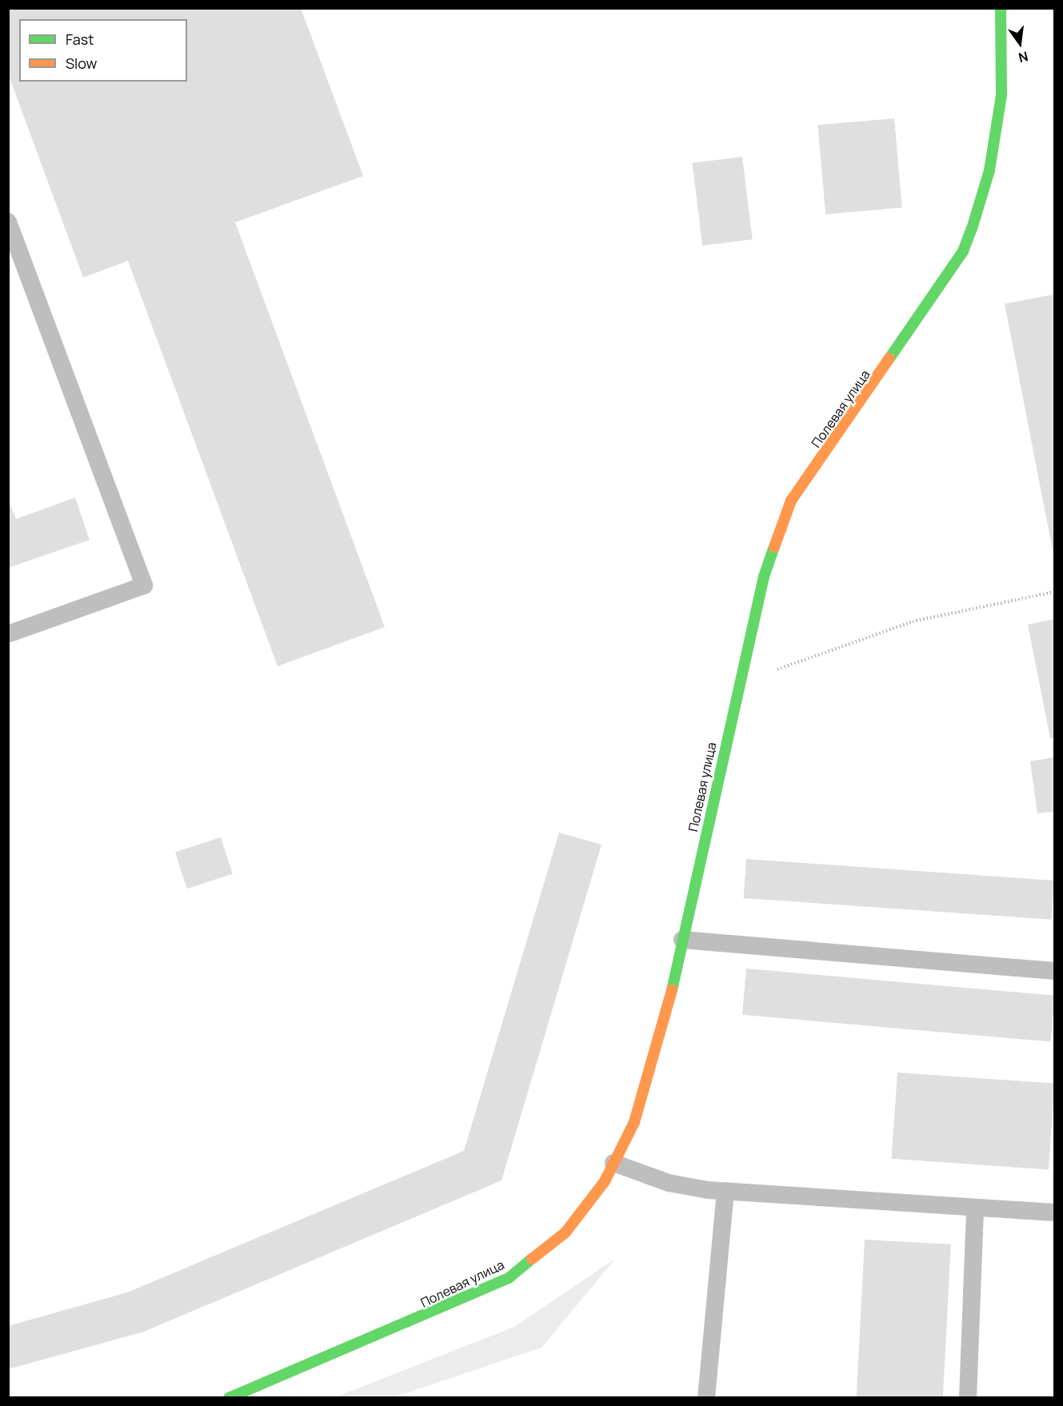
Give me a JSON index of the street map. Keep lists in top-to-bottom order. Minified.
{"streets":{"main road":["Полевая улица"]},"legend":["Fast","Slow"],"north":"bottom"}
